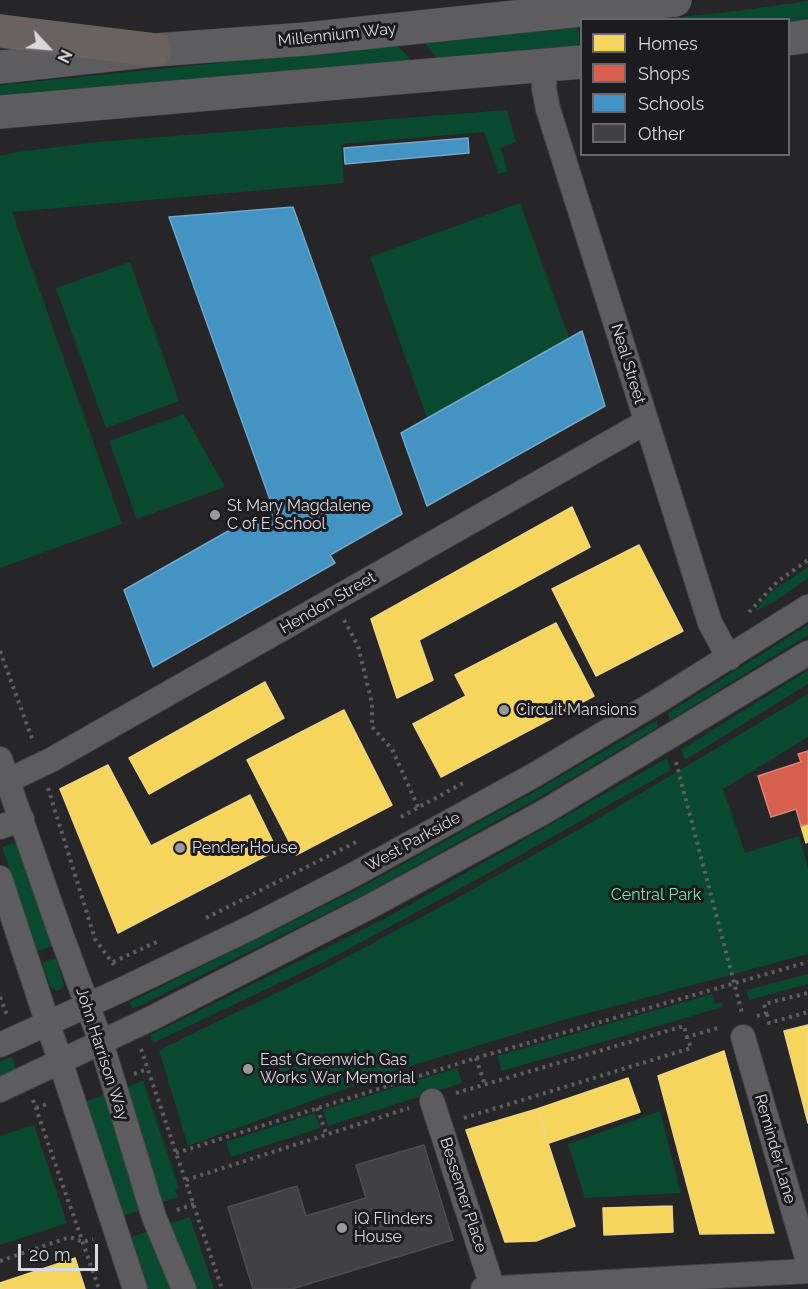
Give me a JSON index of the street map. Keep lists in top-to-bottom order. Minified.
{"streets":{"street":["Millennium Way","Neal Street","Hendon Street","West Parkside","John Harrison Way","Reminder Lane","Bessemer Place"]},"crossings":[["Neal Street","Hendon Street"],["Neal Street","West Parkside"],["Hendon Street","John Harrison Way"],["West Parkside","John Harrison Way"]],"parks":["Central Park"],"places":["St Mary Magdalene C of E School","Circuit Mansions","Pender House","East Greenwich Gas Works War Memorial","iQ Flinders House"],"legend":["Homes","Shops","Schools","Other"],"scale_bar":"20 m","north":"bottom right"}
